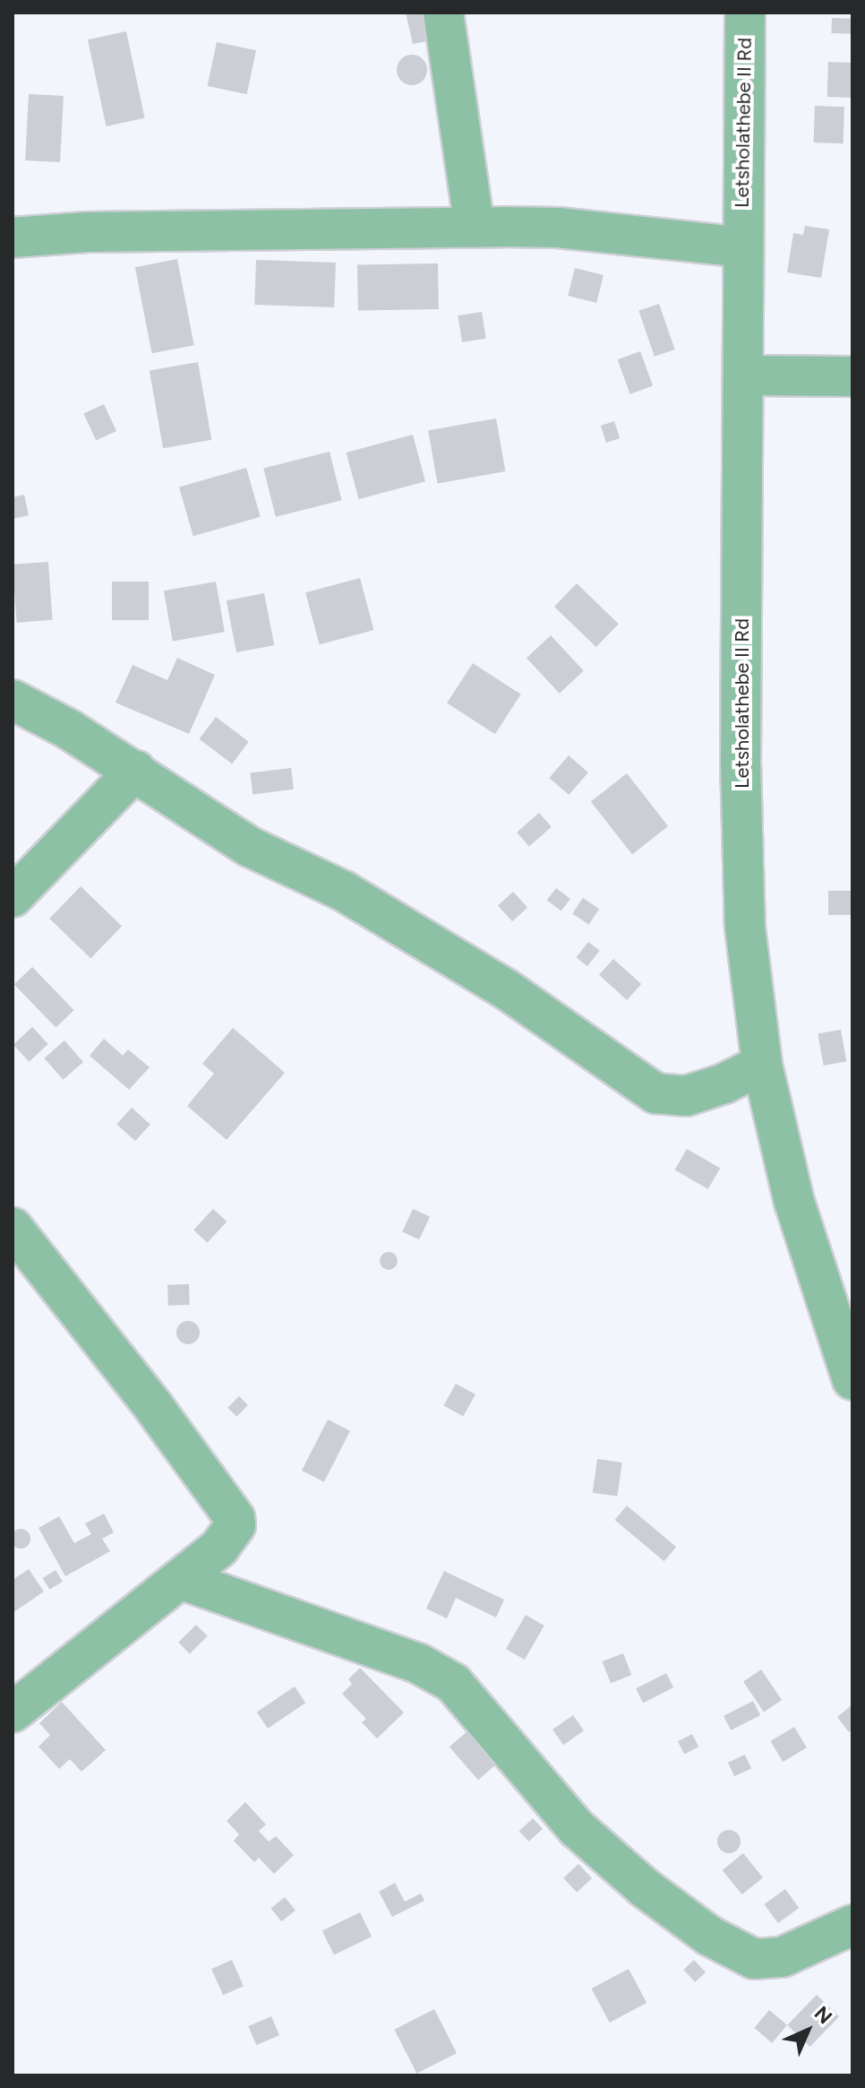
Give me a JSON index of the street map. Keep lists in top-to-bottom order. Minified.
{"streets":{"street":["Letsholathebe II Rd"]},"north":"top right"}
